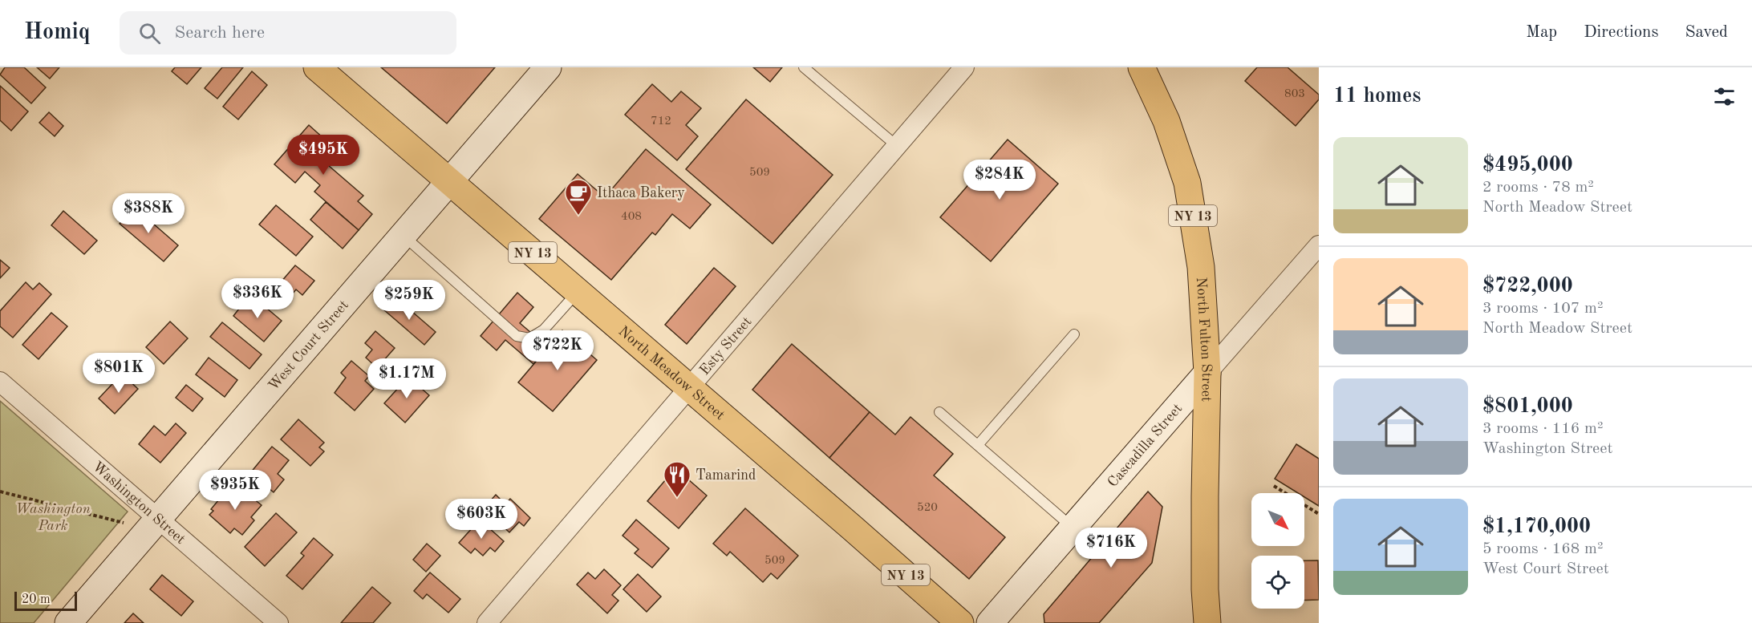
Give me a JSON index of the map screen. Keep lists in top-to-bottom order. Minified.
{"streets":{"highway":["NY 13","North Fulton Street","North Meadow Street"],"street":["West Court Street","Esty Street","Cascadilla Street","Washington Street"]},"crossings":[["North Fulton Street","Cascadilla Street"],["West Court Street","North Meadow Street"],["West Court Street","Washington Street"],["Esty Street","North Meadow Street"]],"parks":["Washington Park"],"places":{"cafe":["Ithaca Bakery"],"restaurant":["Tamarind"]},"house_numbers":["803","712","509","408","520","509"],"scale_bar":"20 m","north":"bottom right","page":{"header":"Homiq","search":"Search here","nav":["Map","Directions","Saved"],"heading":"11 homes","list":[{"name":"$495,000","note":"2 rooms · 78 m² · North Meadow Street"},{"name":"$722,000","note":"3 rooms · 107 m² · North Meadow Street"},{"name":"$801,000","note":"3 rooms · 116 m² · Washington Street"},{"name":"$1,170,000","note":"5 rooms · 168 m² · West Court Street"}],"price":["$495K","$284K","$388K","$336K","$259K","$722K","$801K","$1.17M","$935K","$603K","$716K"],"scale":"20 m"}}
